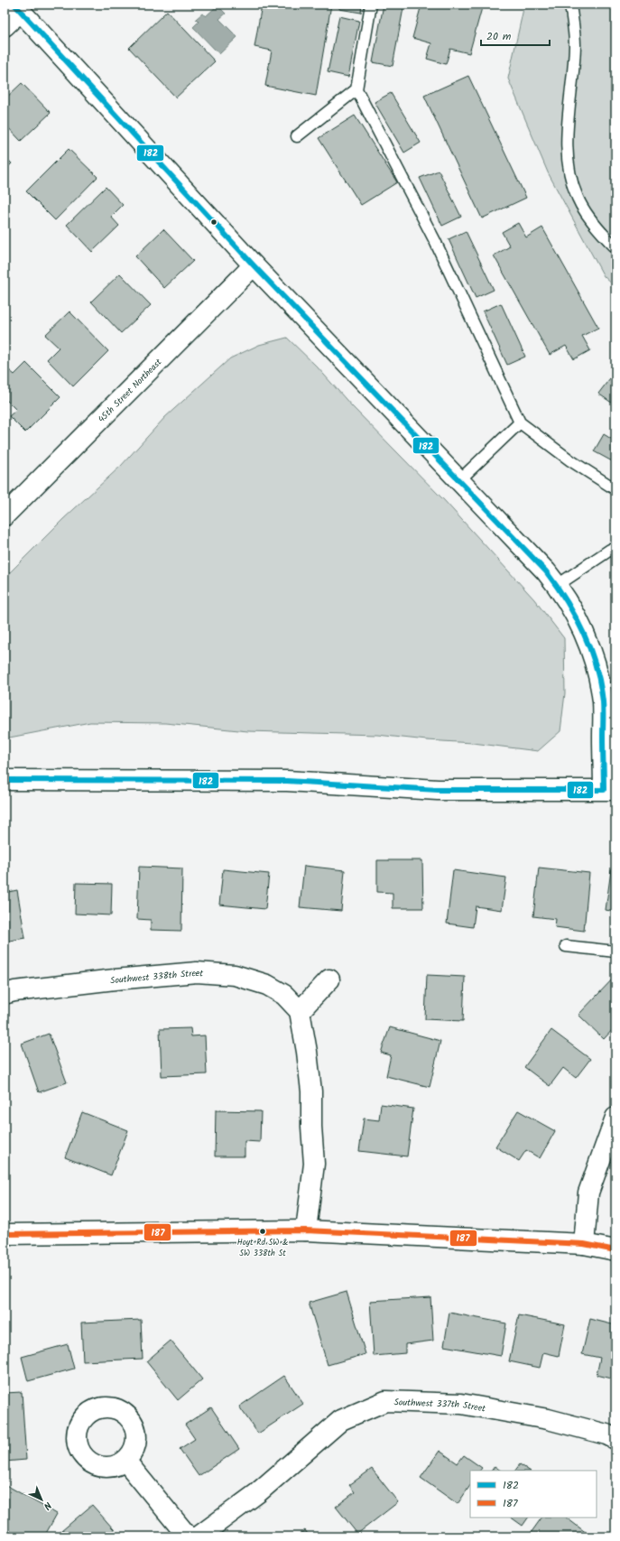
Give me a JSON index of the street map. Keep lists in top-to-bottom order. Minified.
{"streets":{"street":["45th Street Northeast","Southwest 338th Street","Southwest 337th Street"]},"places":["Hoyt Rd SW & SW 338th St"],"lines":["transit line 182","transit line 187"],"legend":["182","187"],"scale_bar":"20 m","north":"bottom right"}
